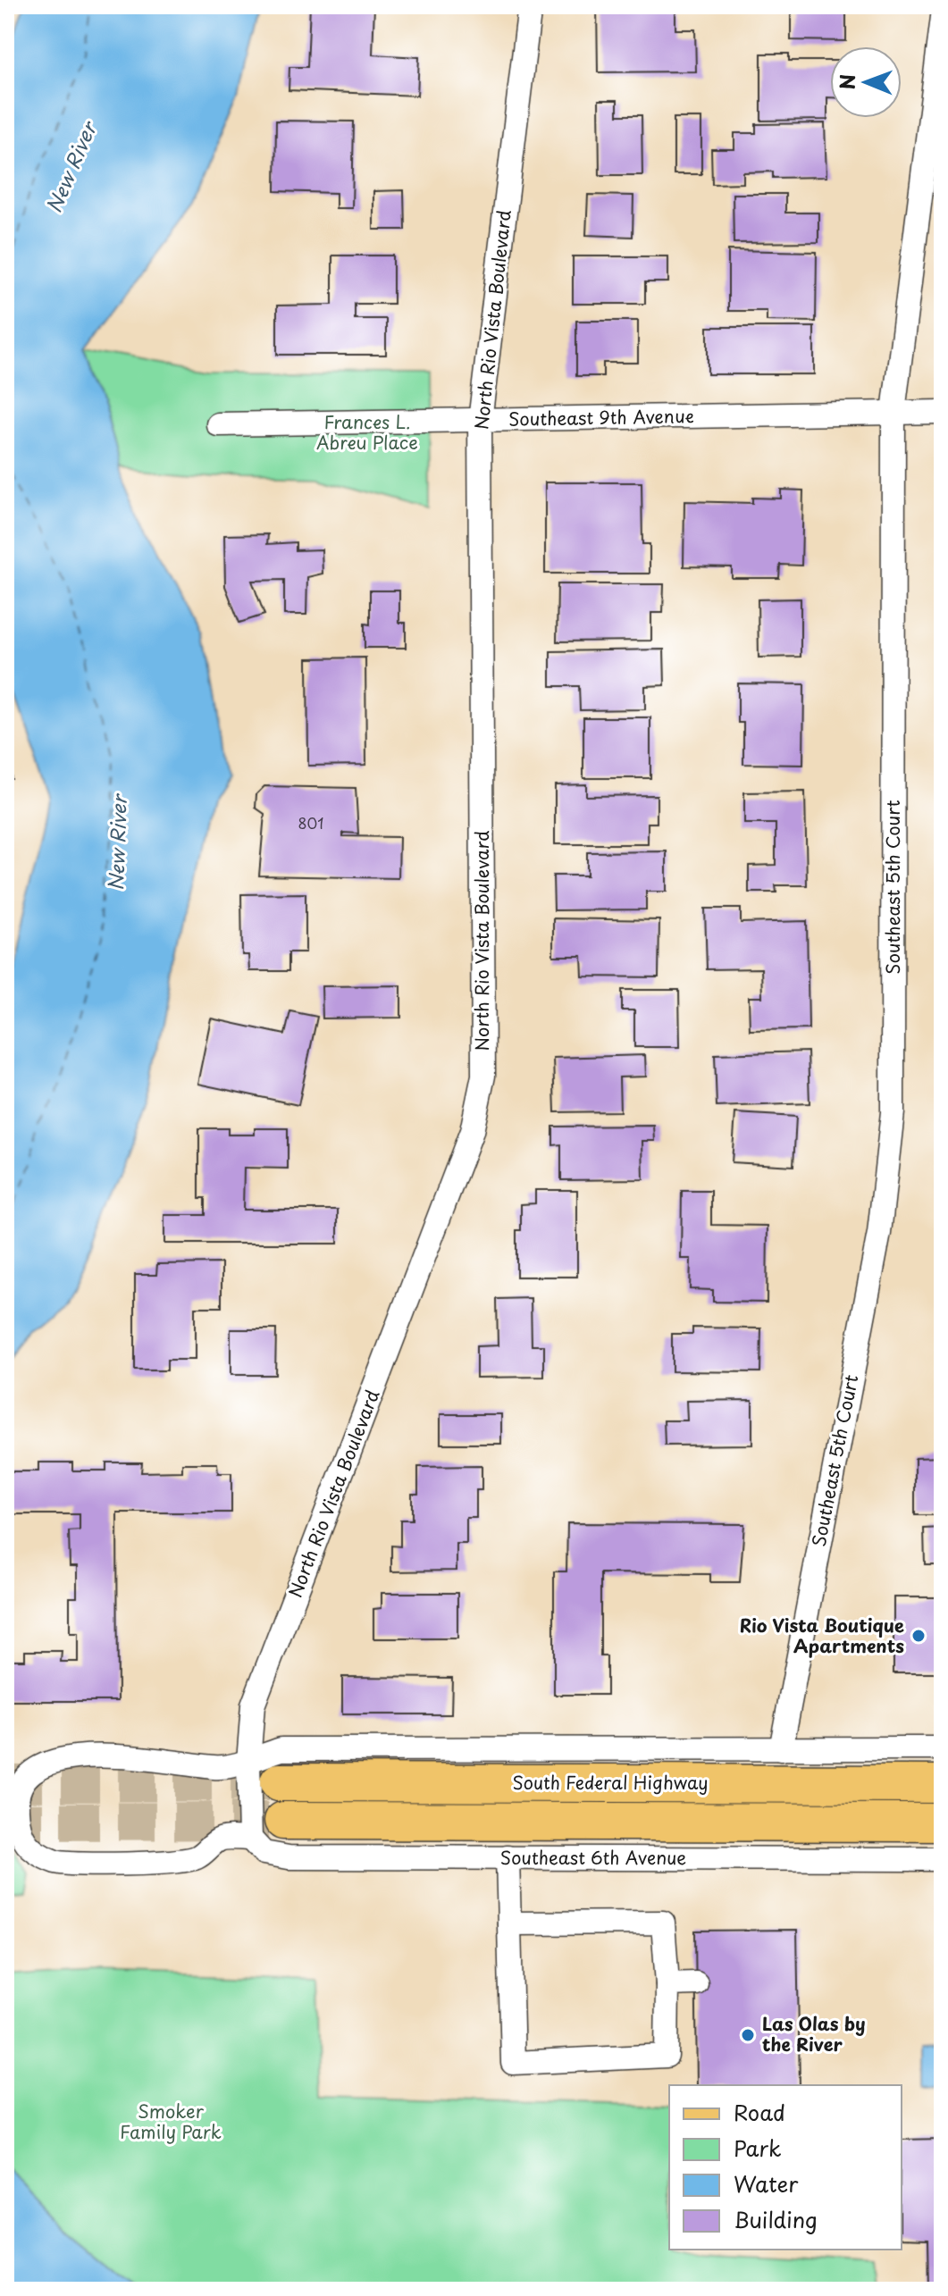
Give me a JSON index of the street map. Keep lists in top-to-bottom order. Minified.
{"streets":{"main road":["South Federal Highway"],"street":["North Rio Vista Boulevard","Southeast 9th Avenue","Southeast 5th Court","Southeast 6th Avenue"]},"crossings":[["North Rio Vista Boulevard","Southeast 9th Avenue"],["North Rio Vista Boulevard","South Federal Highway"],["North Rio Vista Boulevard","Southeast 6th Avenue"],["Southeast 9th Avenue","Southeast 5th Court"]],"water":["New River"],"parks":["Frances L. Abreu Place","Smoker Family Park"],"places":["Rio Vista Boutique Apartments","Las Olas by the River"],"house_numbers":["801"],"legend":["Road","Park","Water","Building"],"north":"left"}
